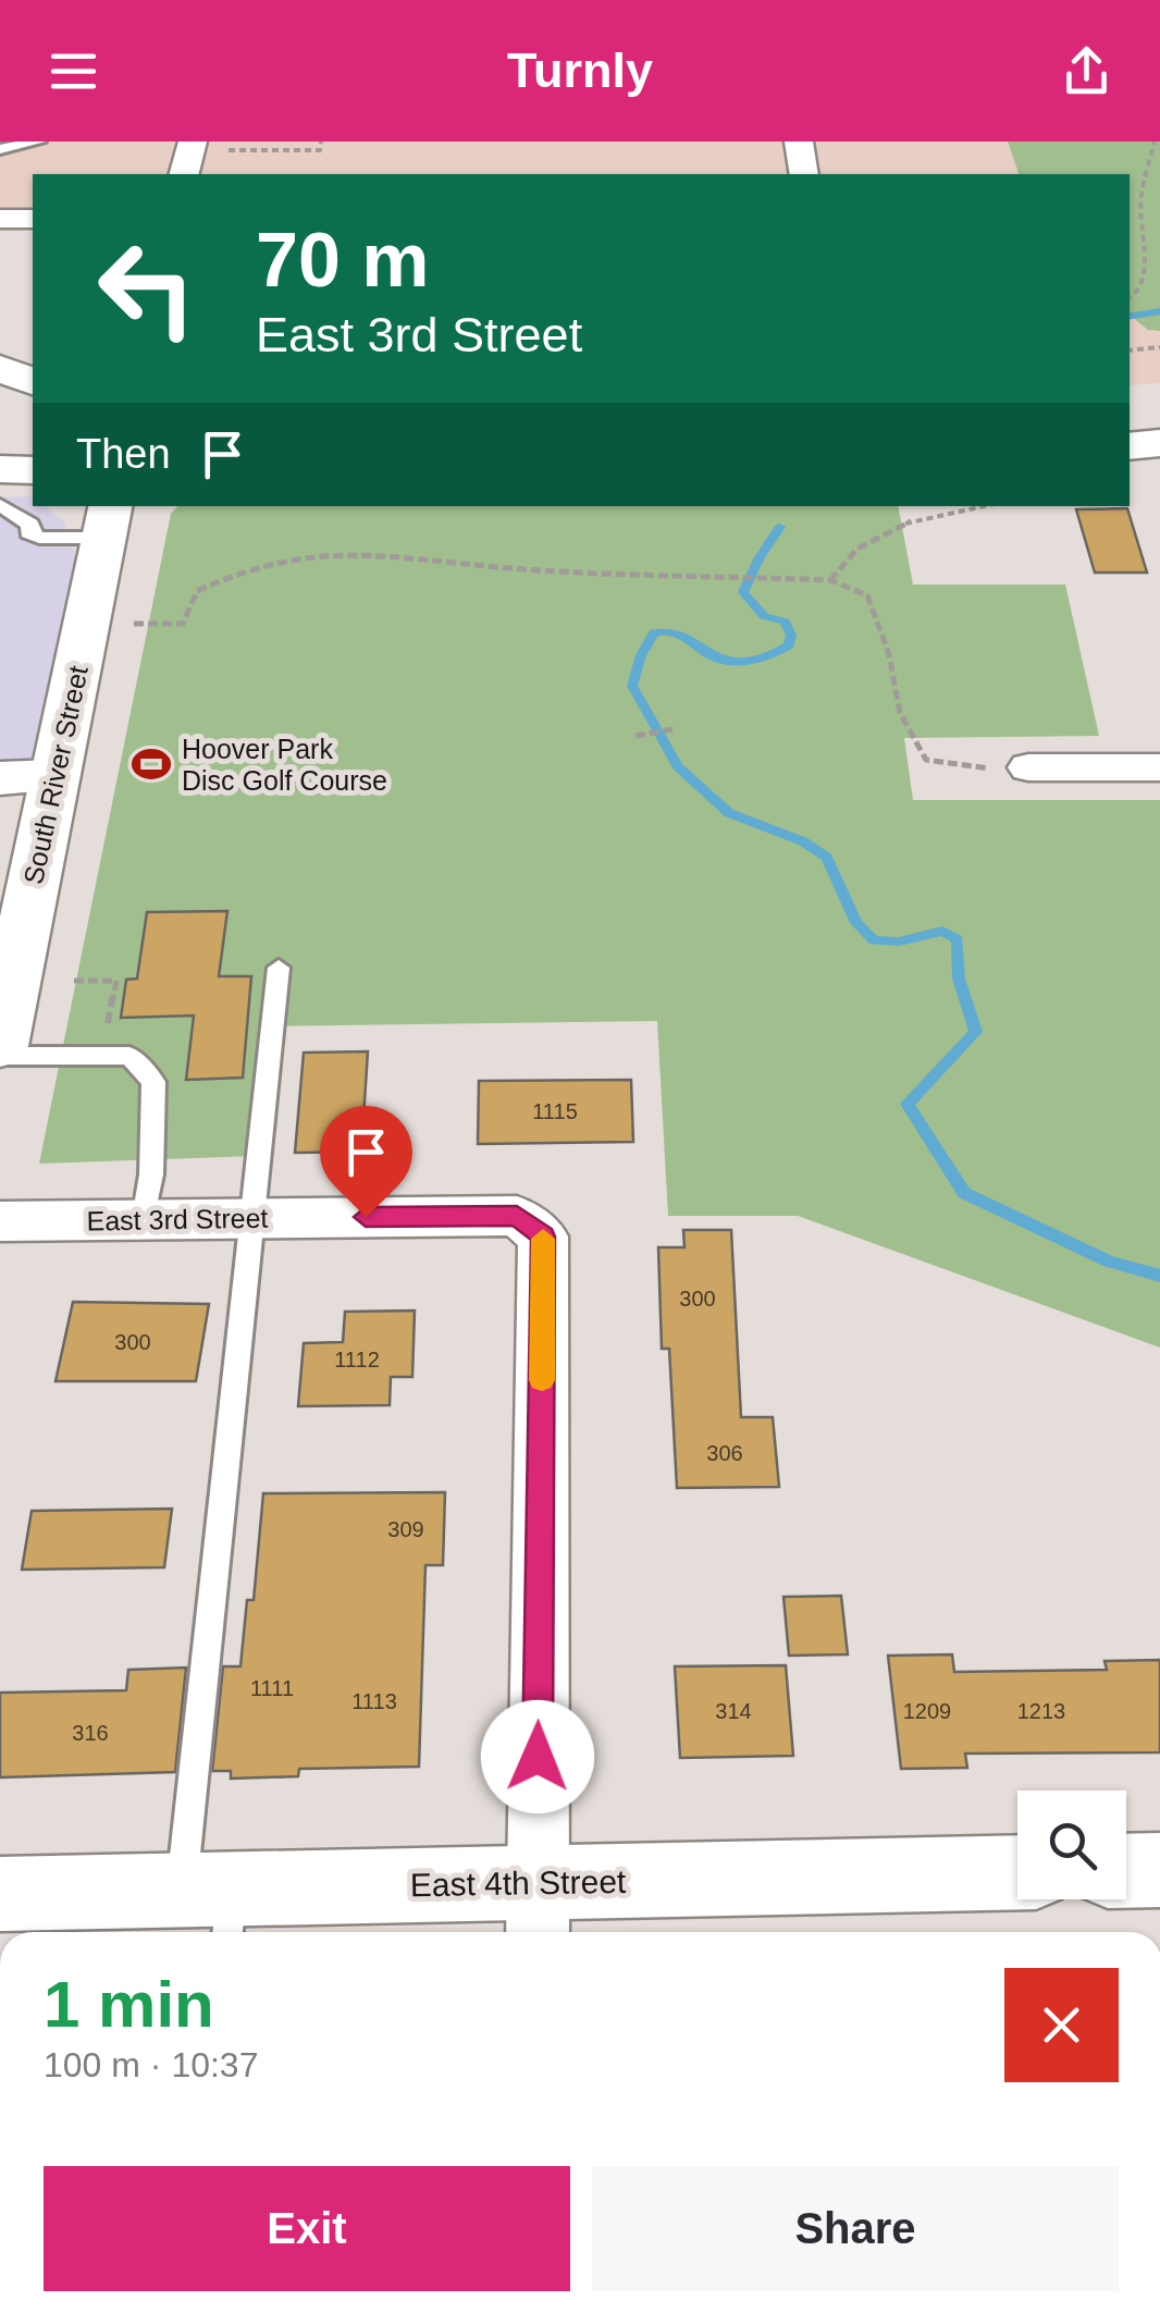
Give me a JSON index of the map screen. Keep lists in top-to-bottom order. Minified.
{"streets":{"main road":["South River Street","East 4th Street"],"street":["East 3rd Street"]},"crossings":[["East 3rd Street","East 4th Street"]],"places":{"sports":["Hoover Park Disc Golf Course"]},"house_numbers":["1115","300","300","1112","306","309","1111","1113","314","1209","1213","316"],"page":{"header":"Turnly","turn":["70 m","East 3rd Street"],"then":"Then","heading":["1 min","100 m · 10:37"],"buttons":["Exit","Share"]}}
